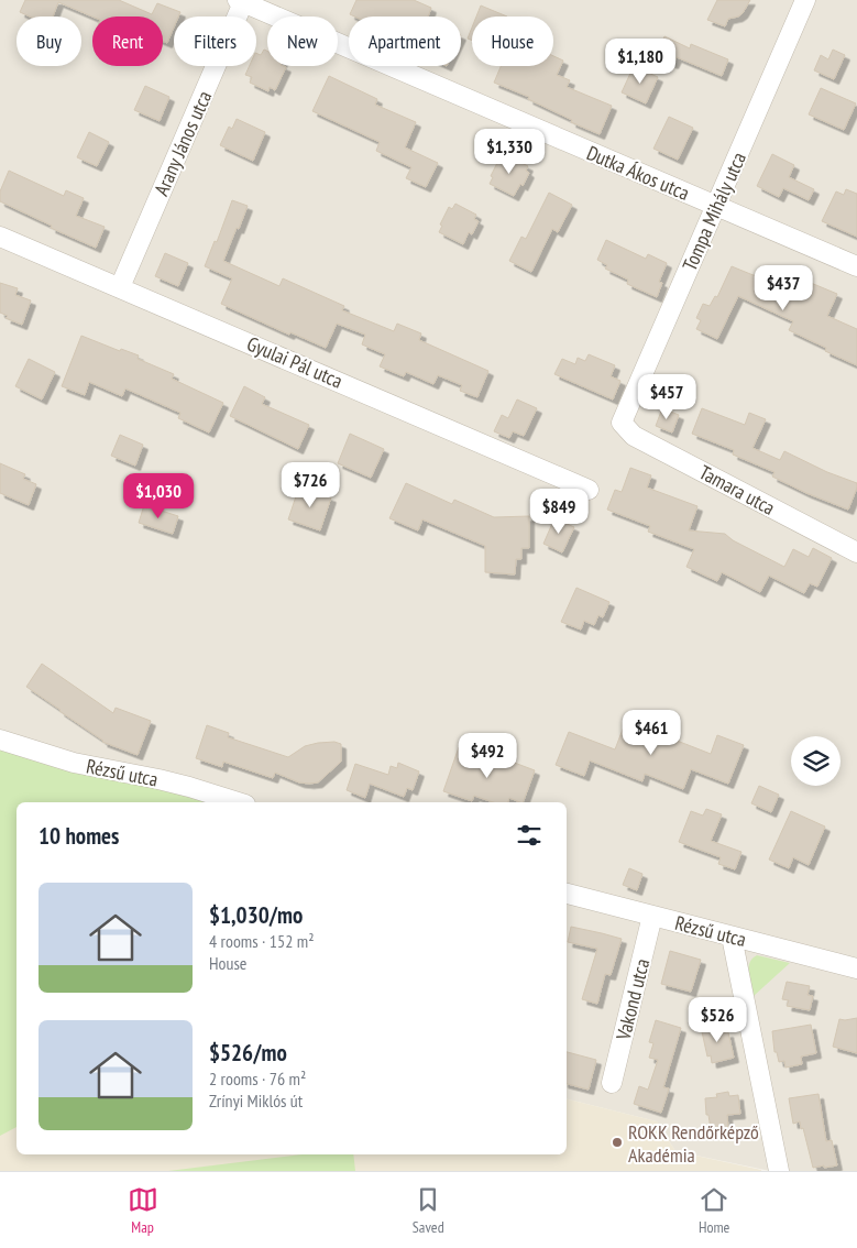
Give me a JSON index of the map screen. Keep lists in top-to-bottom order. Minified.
{"streets":{"street":["Arany János utca","Dutka Ákos utca","Tompa Mihály utca","Gyulai Pál utca","Tamara utca","Rézsű utca","Vakond utca"]},"crossings":[["Arany János utca","Dutka Ákos utca"],["Arany János utca","Gyulai Pál utca"],["Dutka Ákos utca","Tompa Mihály utca"],["Tompa Mihály utca","Tamara utca"],["Rézsű utca","Vakond utca"]],"places":["ROKK Rendőrképző Akadémia"],"page":{"chip":["Buy","Rent","Filters","New","Apartment","House"],"price":["$1,180","$1,330","$437","$457","$726","$1,030","$849","$461","$492","$526"],"heading":"10 homes","list":[{"name":"$1,030/mo","note":"4 rooms · 152 m² · House"},{"name":"$526/mo","note":"2 rooms · 76 m² · Zrínyi Miklós út"}],"tabs":["Map","Saved","Home"]}}
